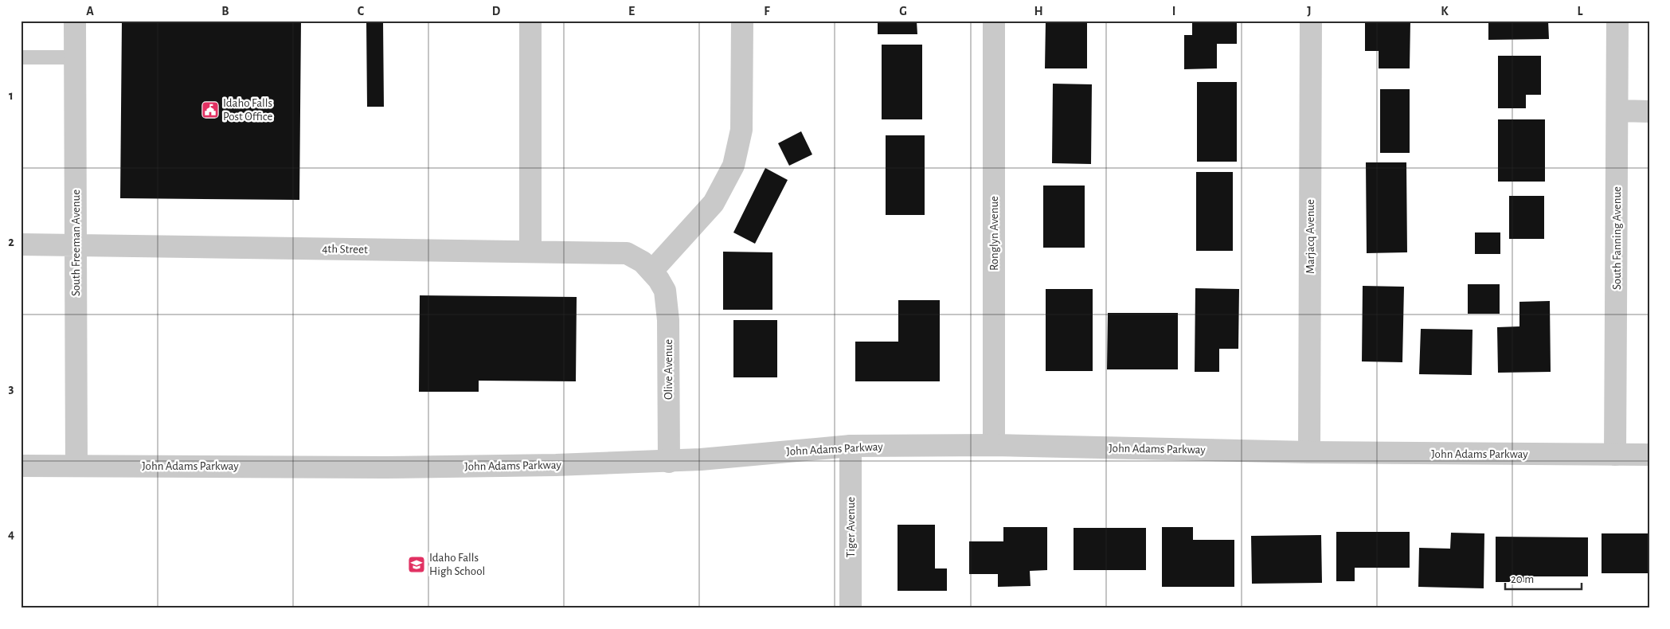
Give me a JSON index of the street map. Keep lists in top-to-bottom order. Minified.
{"streets":{"street":["Ronglyn Avenue","Marjacq Avenue","South Fanning Avenue","South Freeman Avenue","4th Street","Olive Avenue","John Adams Parkway","Tiger Avenue"]},"crossings":[["Ronglyn Avenue","John Adams Parkway"],["Marjacq Avenue","John Adams Parkway"],["South Fanning Avenue","John Adams Parkway"],["South Freeman Avenue","4th Street"],["South Freeman Avenue","John Adams Parkway"],["4th Street","Olive Avenue"],["Olive Avenue","John Adams Parkway"],["John Adams Parkway","Tiger Avenue"]],"places":{"public building":["Idaho Falls Post Office"],"school or university":["Idaho Falls High School"]},"scale_bar":"20 m","grid":{"columns":["A","B","C","D","E","F","G","H","I","J","K","L"],"rows":["1","2","3","4"]}}
